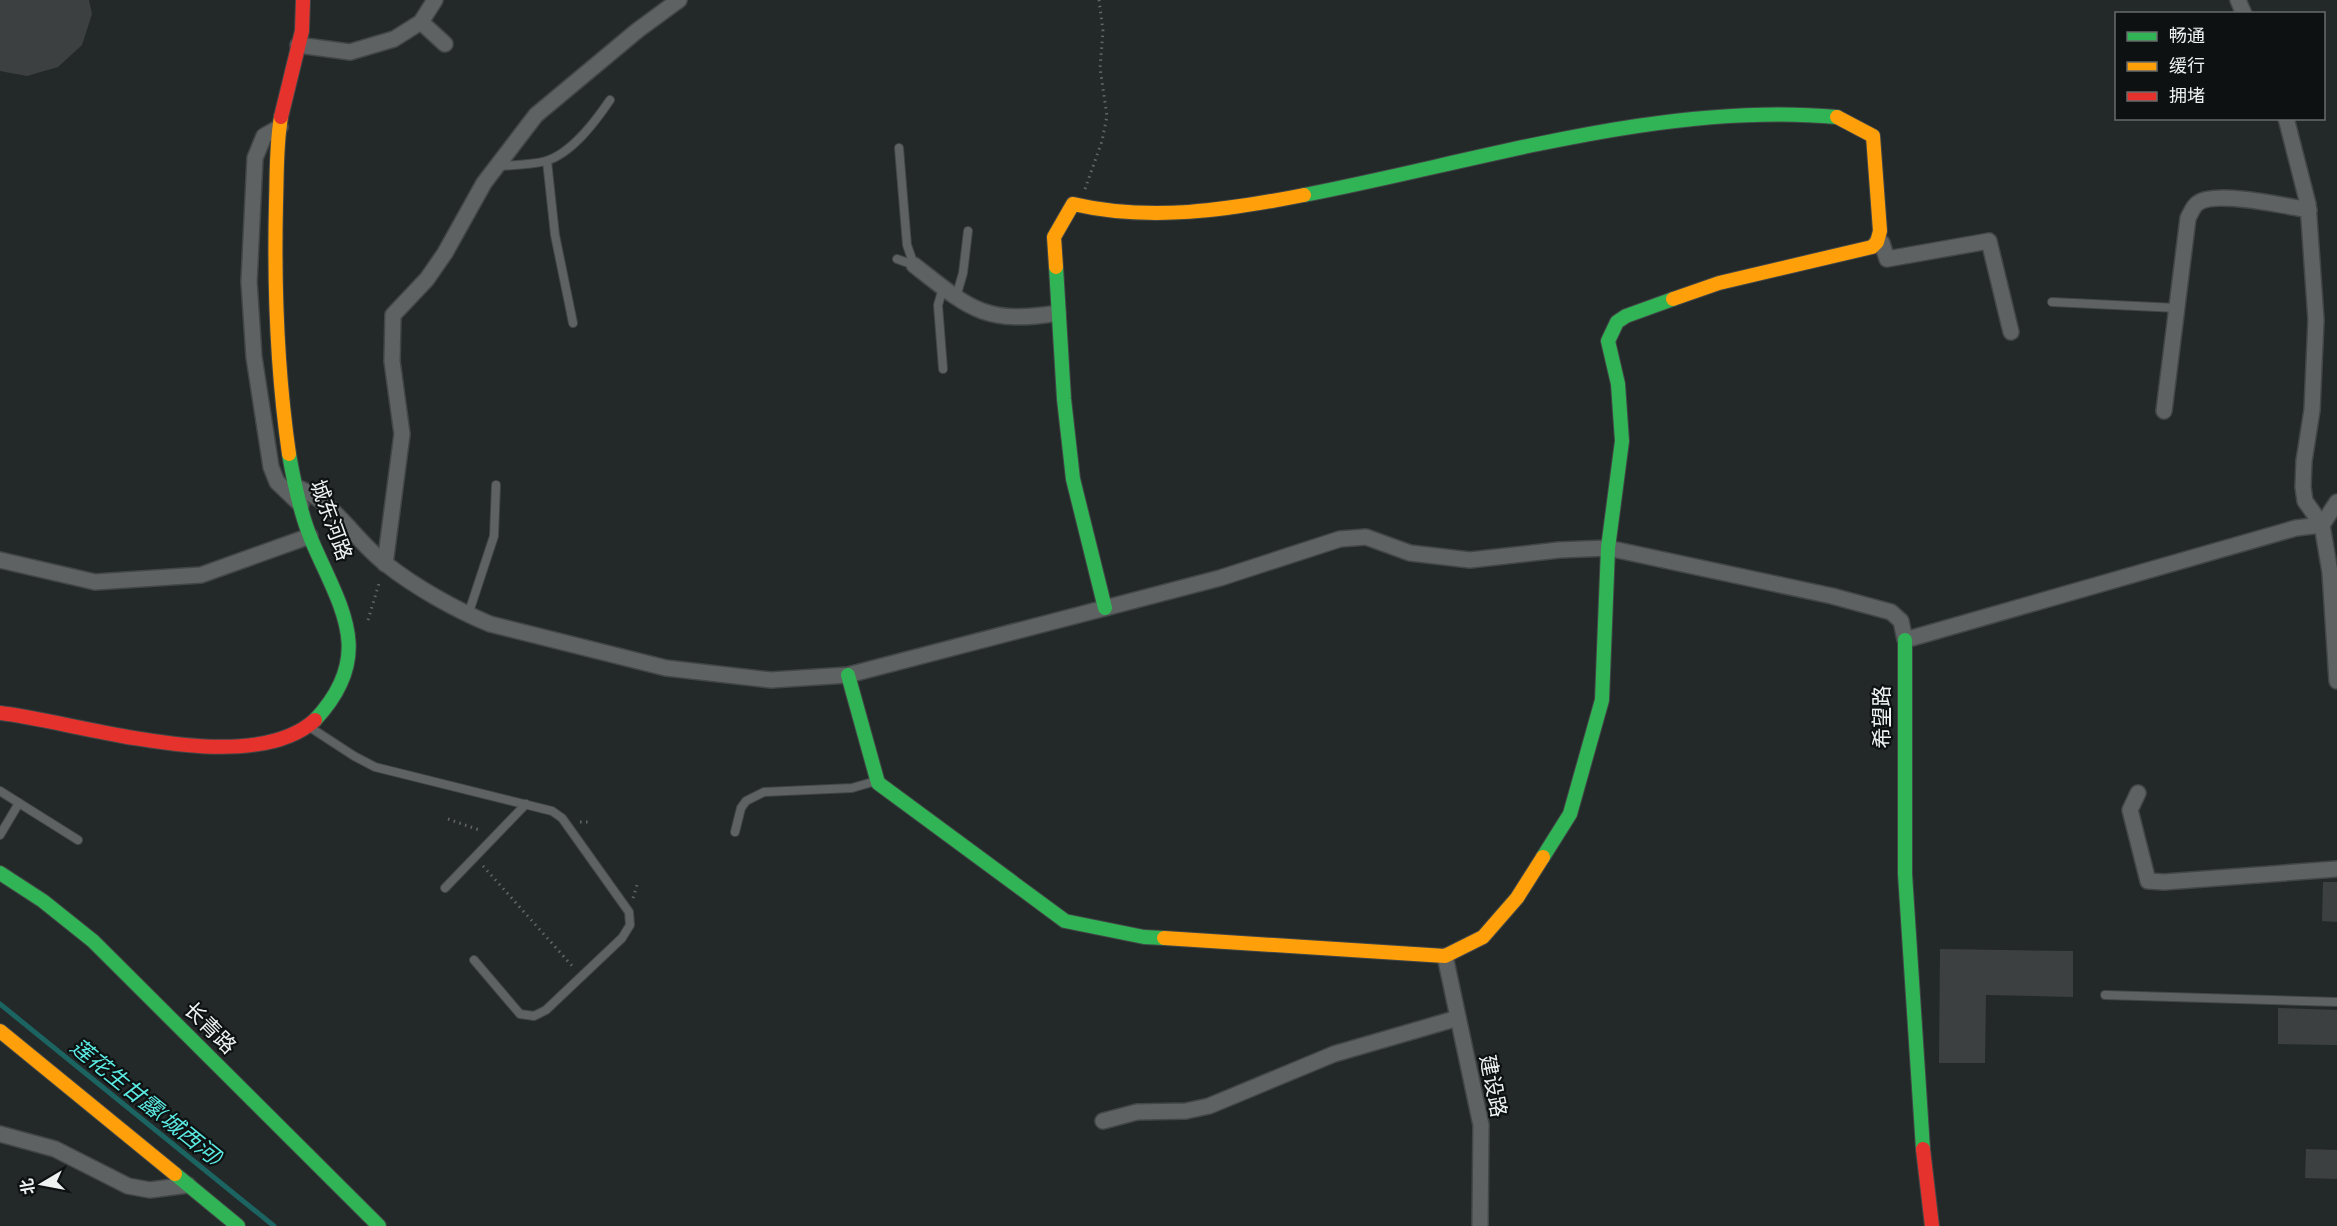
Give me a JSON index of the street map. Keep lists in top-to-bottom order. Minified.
{"streets":{"street":["城东河路","希望路","长青路","建设路"]},"water":["莲花生甘露(城西河)"],"legend":["畅通","缓行","拥堵"],"north":"left"}
